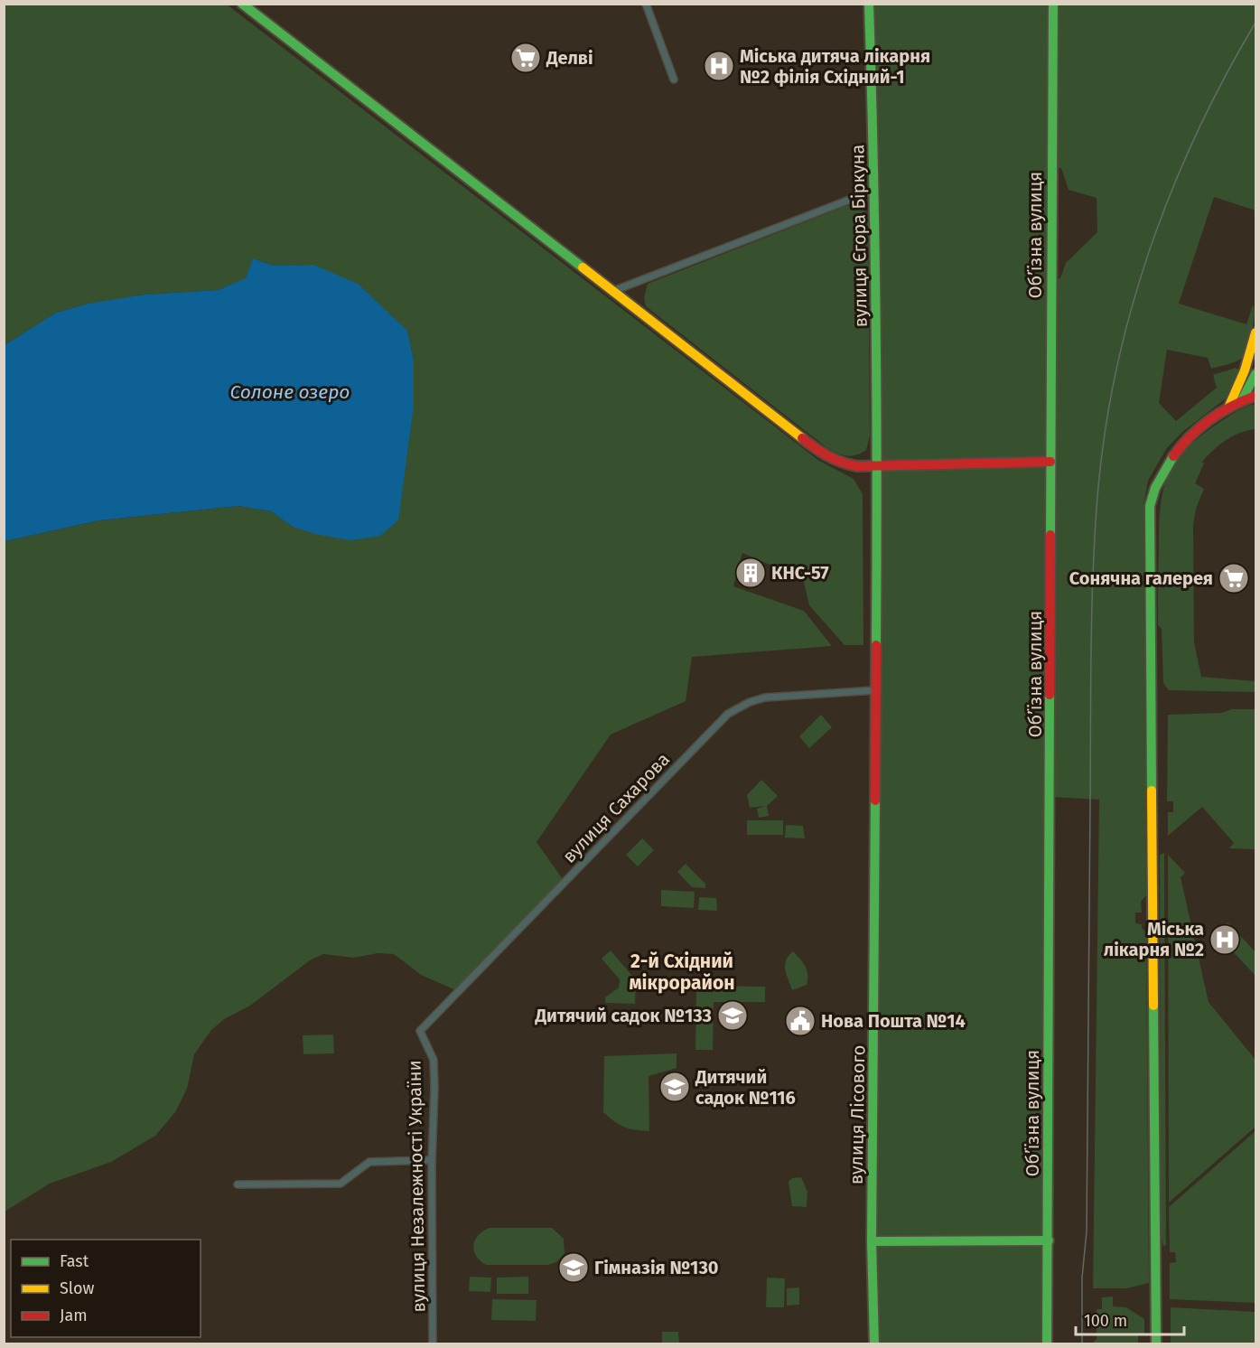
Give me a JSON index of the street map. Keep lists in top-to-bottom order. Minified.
{"streets":{"street":["Обʼїзна вулиця","вулиця Єгора Біркуна","вулиця Сахарова","вулиця Лісового","вулиця Незалежності України"]},"crossings":[["вулиця Єгора Біркуна","вулиця Сахарова"],["вулиця Єгора Біркуна","вулиця Лісового"],["вулиця Сахарова","вулиця Лісового"],["вулиця Сахарова","вулиця Незалежності України"]],"districts":["2-й Східний мікрорайон"],"water":["Солоне озеро"],"places":{"supermarket":["Делві","Сонячна галерея"],"hospital":["Міська дитяча лікарня №2 філія Східний-1","Міська лікарня №2"],"building":["КНС-57"],"school or university":["Дитячий садок №133","Дитячий садок №116","Гімназія №130"],"public building":["Нова Пошта №14"]},"legend":["Fast","Slow","Jam"],"scale_bar":"100 m"}
